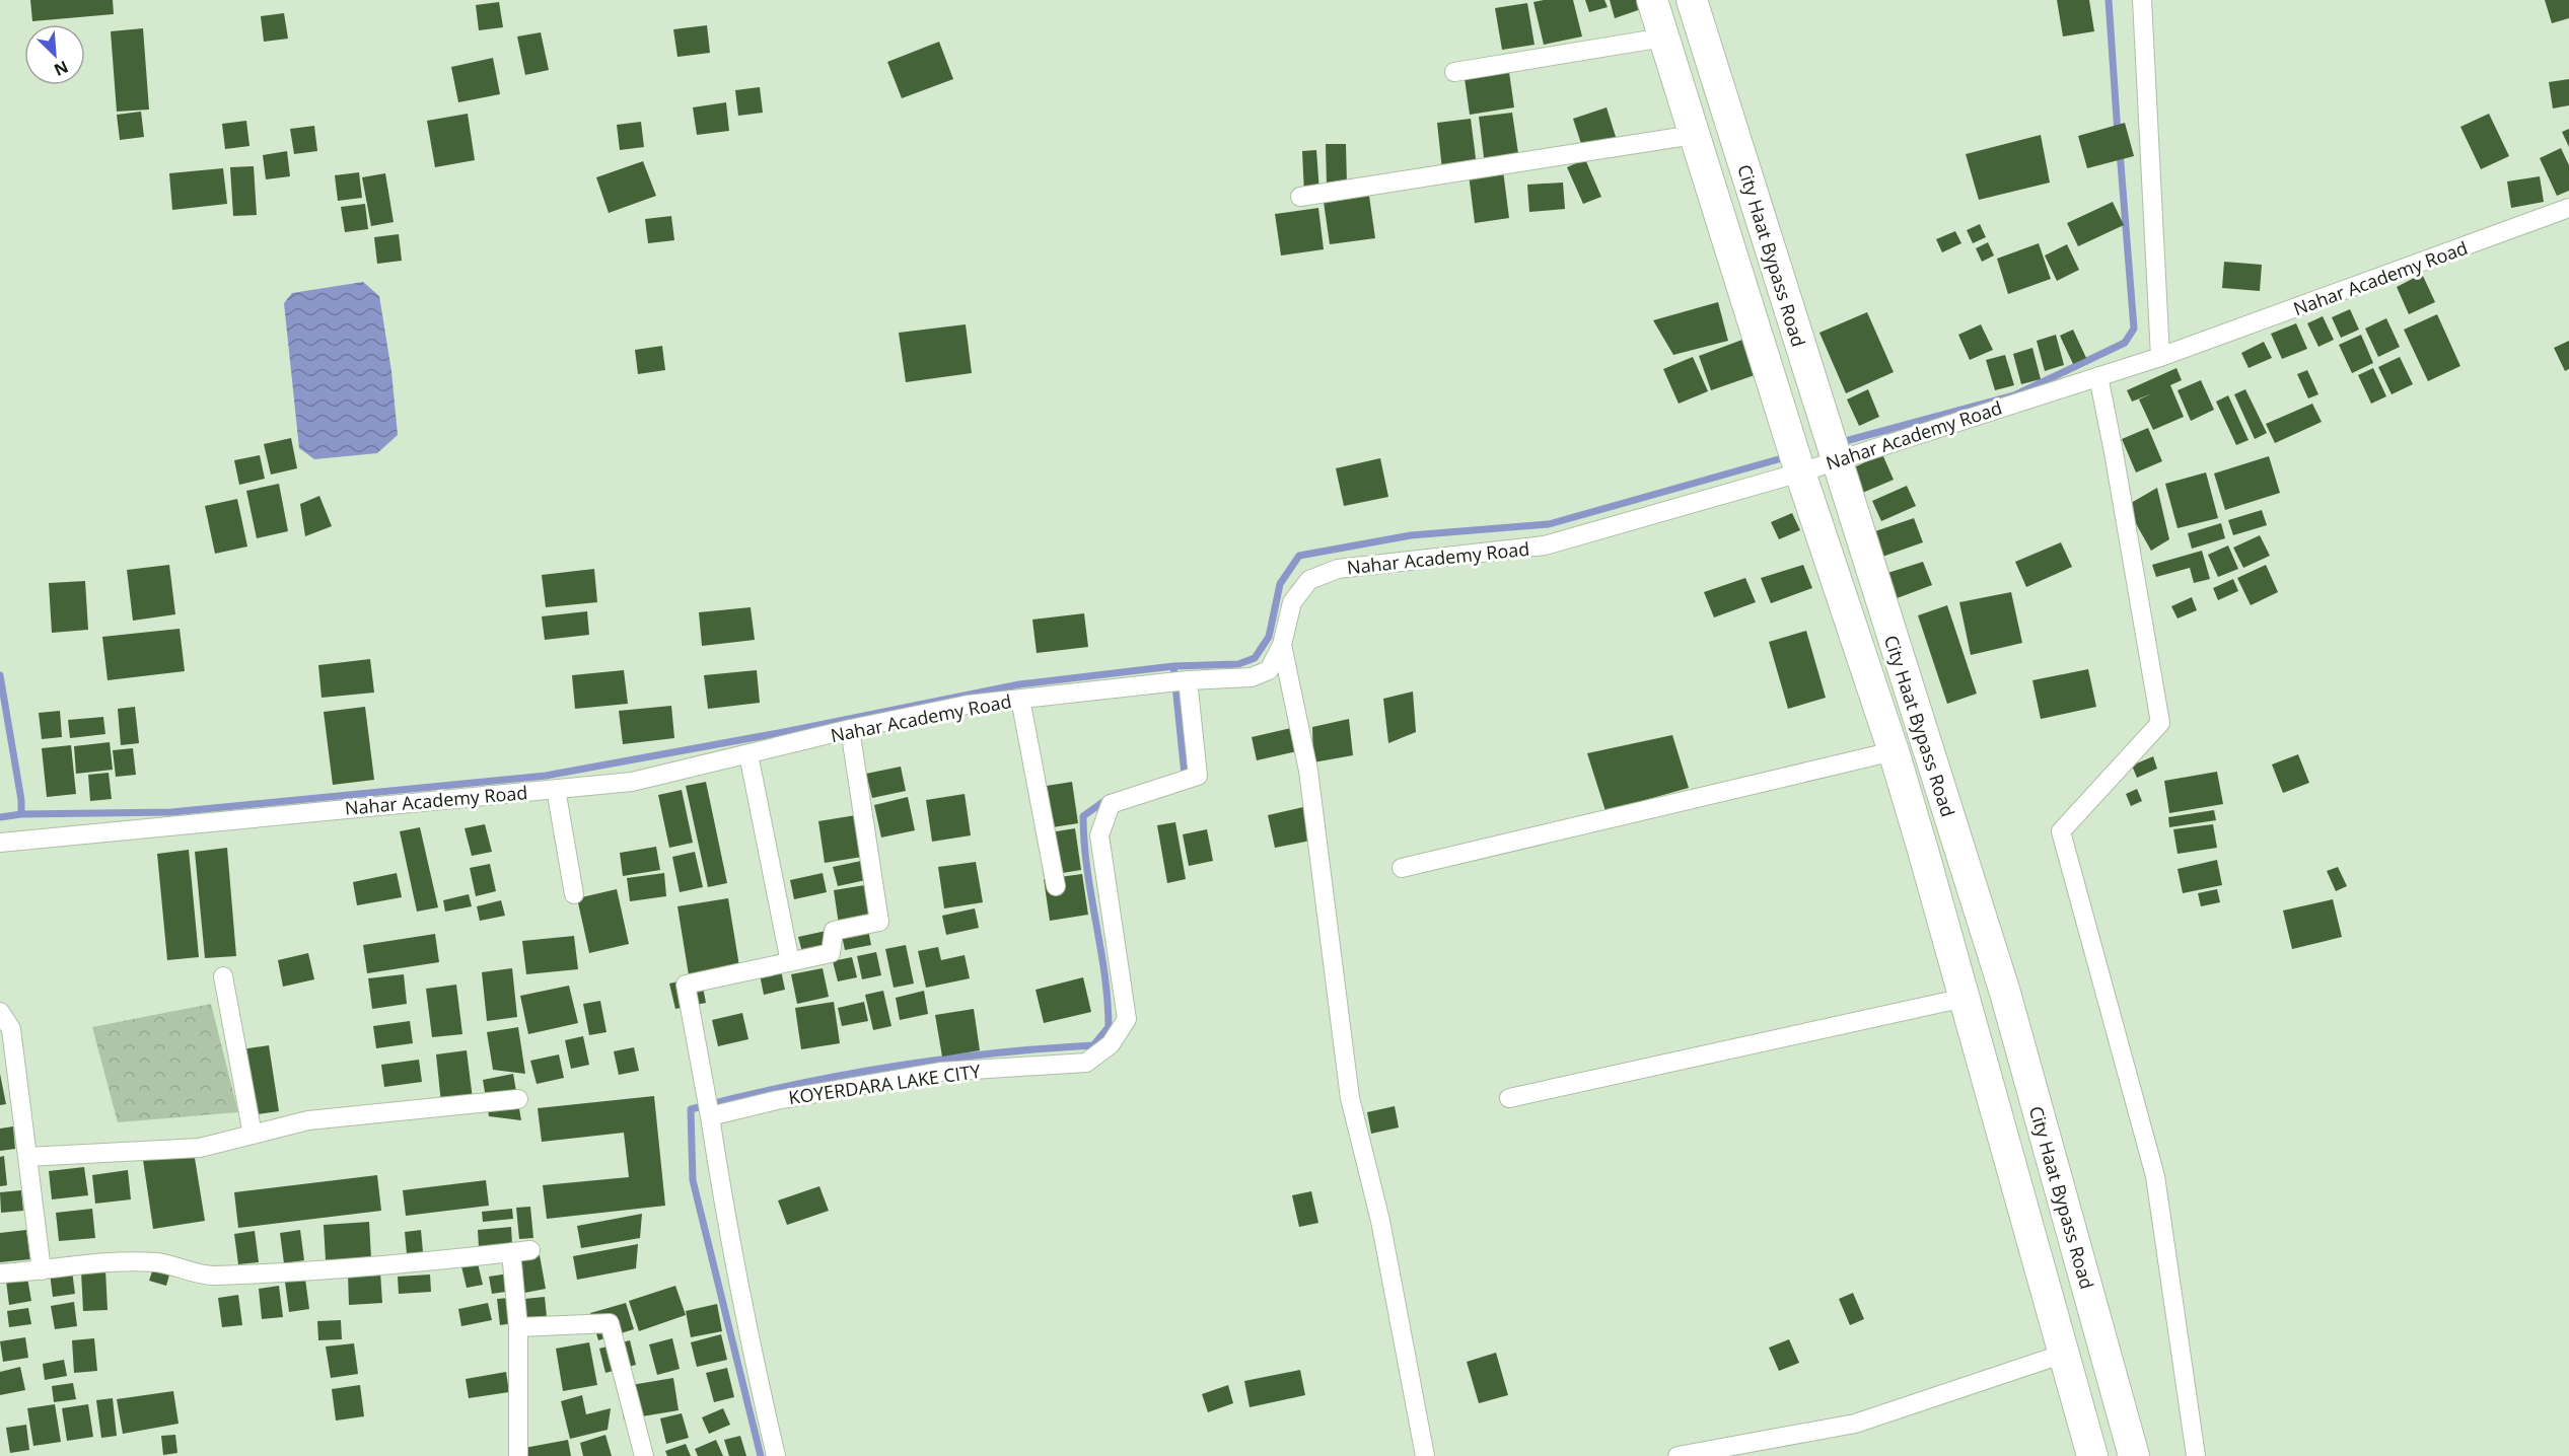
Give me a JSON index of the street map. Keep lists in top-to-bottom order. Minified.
{"streets":{"main road":["City Haat Bypass Road"],"street":["Nahar Academy Road","KOYERDARA LAKE CITY"]},"crossings":[["City Haat Bypass Road","Nahar Academy Road"],["Nahar Academy Road","KOYERDARA LAKE CITY"]],"north":"bottom right"}
